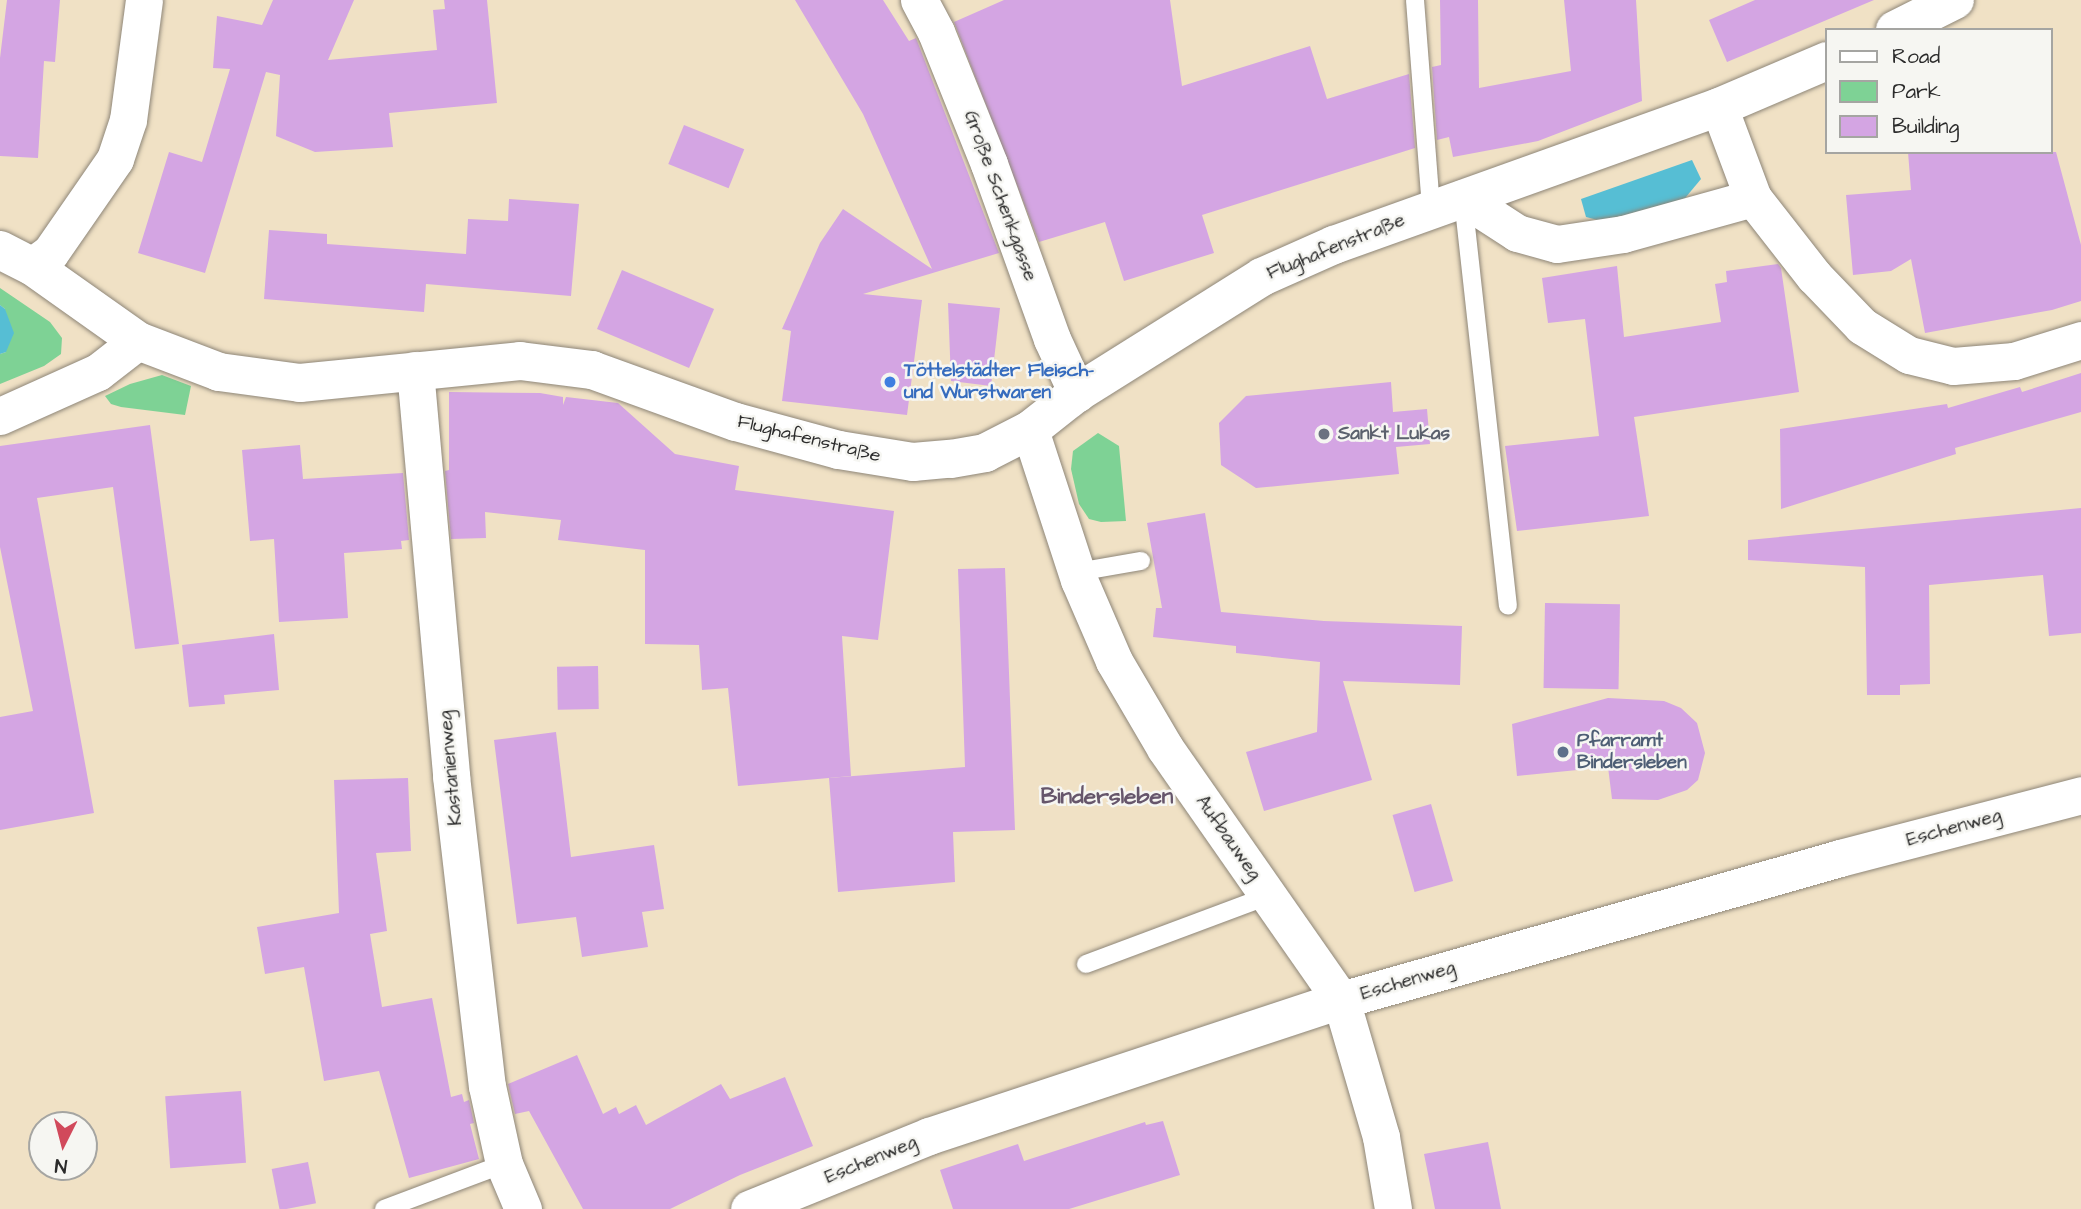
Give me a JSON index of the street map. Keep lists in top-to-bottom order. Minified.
{"streets":{"street":["Große Schenkgasse","Flughafenstraße","Kastanienweg","Eschenweg","Aufbauweg"]},"crossings":[["Große Schenkgasse","Flughafenstraße"],["Flughafenstraße","Kastanienweg"],["Flughafenstraße","Aufbauweg"],["Eschenweg","Aufbauweg"]],"districts":["Bindersleben"],"places":["Töttelstädter Fleisch- und Wurstwaren","Sankt Lukas","Pfarramt Bindersleben"],"legend":["Road","Park","Building"],"north":"bottom"}
